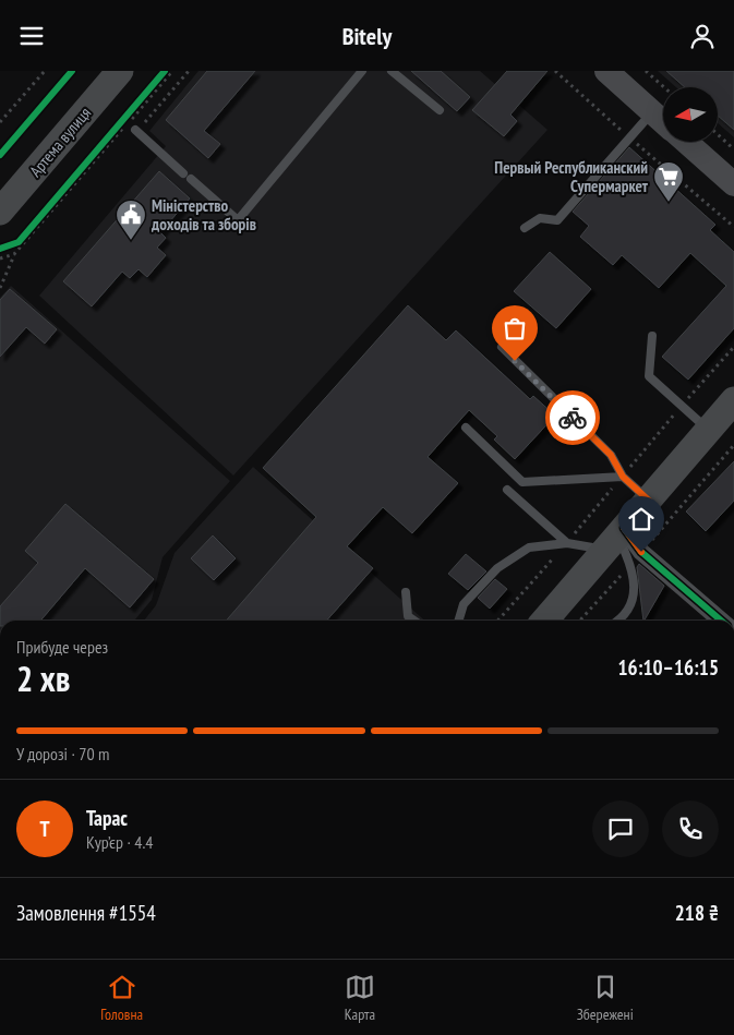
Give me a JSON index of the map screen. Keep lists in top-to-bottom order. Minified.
{"streets":{"main road":["Артема вулиця"]},"places":{"supermarket":["Первый Республиканский Супермаркет"],"public building":["Міністерство доходів та зборів"]},"north":"left","page":{"header":"Bitely","heading":["2 хв","Прибуде через","16:10–16:15"],"panel":["Тарас","Кур’єр · 4.4","Замовлення #1554","218 ₴"],"bar":"У дорозі · 70 m","round":"Т","tabs":["Головна","Карта","Збережені"]}}
